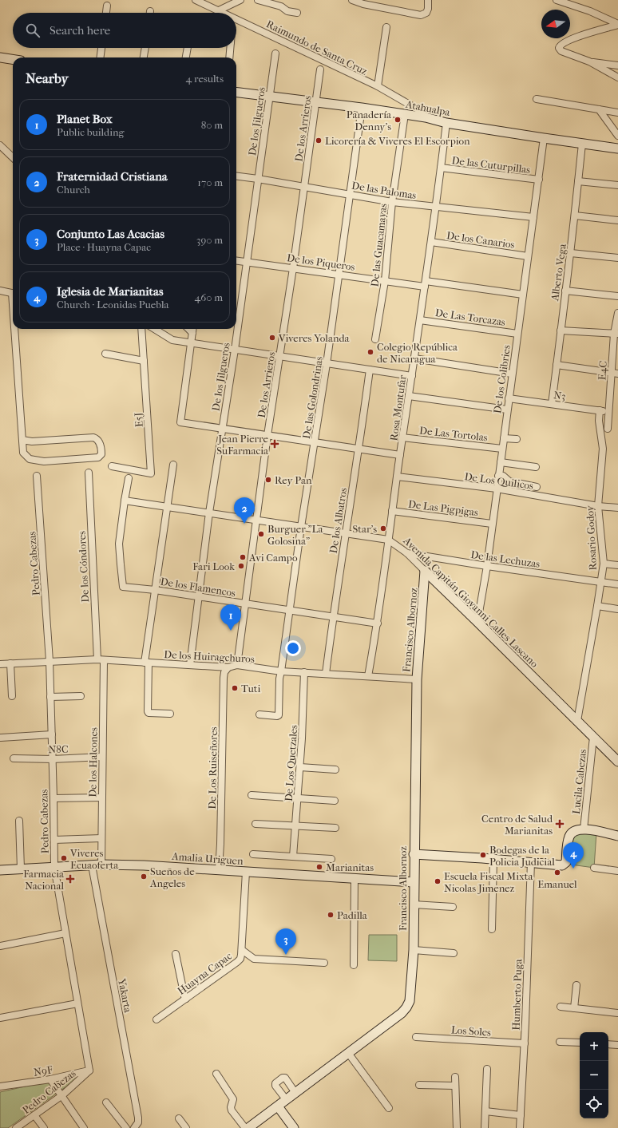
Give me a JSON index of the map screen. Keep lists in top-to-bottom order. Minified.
{"streets":{"street":["Raimundo de Santa Cruz","Atahualpa","De los Jilgueros","De los Arrieros","De las Cuturpillas","De las Palomas","De los Canarios","De las Guacamayas","De los Piqueros","Alberto Vega","De Las Torcazas","E4C","De los Colibries","N3","De las Golondrinas","Rosa Montufar","E5J","De Las Tortolas","De Los Quilicos","De Las Pigpigas","De los Albatros","Rosario Godoy","De las Lechuzas","Pedro Cabezas","De los Cóndores","De los Flamencos","Avenida Capitán Giovanni Calles Lascano","Francisco Albornoz","De los Huiragchuros","N8C","De los Halcones","De Los Quetzales","De Los Ruiseñores","Lucila Cabezas","Amalia Uriguen","Huayna Capac","Humberto Puga","Yakarta","Los Soles","N9F"]},"crossings":[["Raimundo de Santa Cruz","Atahualpa"],["Atahualpa","De los Jilgueros"],["Atahualpa","De los Arrieros"],["Atahualpa","De las Guacamayas"],["Atahualpa","Alberto Vega"],["Atahualpa","De los Colibries"],["Atahualpa","De las Golondrinas"],["Atahualpa","Rosa Montufar"],["De los Jilgueros","De las Palomas"],["De los Jilgueros","De los Piqueros"],["De los Jilgueros","De los Flamencos"],["De los Jilgueros","Avenida Capitán Giovanni Calles Lascano"],["De los Jilgueros","De los Huiragchuros"],["De los Arrieros","De las Palomas"],["De los Arrieros","De los Piqueros"],["De los Arrieros","De los Flamencos"],["De los Arrieros","Avenida Capitán Giovanni Calles Lascano"],["De los Arrieros","De los Huiragchuros"],["De las Cuturpillas","De los Colibries"],["De las Cuturpillas","Rosa Montufar"],["De las Palomas","De las Guacamayas"],["De las Palomas","De los Colibries"],["De las Palomas","De las Golondrinas"],["De las Palomas","Rosa Montufar"],["De los Canarios","De los Colibries"],["De los Canarios","Rosa Montufar"],["De las Guacamayas","De los Piqueros"],["De los Piqueros","De los Colibries"],["De los Piqueros","De las Golondrinas"],["De los Piqueros","Rosa Montufar"],["Alberto Vega","N3"],["De Las Torcazas","De los Colibries"],["De Las Torcazas","Rosa Montufar"],["E4C","N3"],["De los Colibries","N3"],["De los Colibries","De Las Tortolas"],["De los Colibries","De Los Quilicos"],["De los Colibries","De Las Pigpigas"],["De los Colibries","De las Lechuzas"],["De los Colibries","Avenida Capitán Giovanni Calles Lascano"],["N3","Rosario Godoy"],["De las Golondrinas","De los Flamencos"],["De las Golondrinas","Avenida Capitán Giovanni Calles Lascano"],["De las Golondrinas","De los Huiragchuros"],["Rosa Montufar","De Las Tortolas"],["Rosa Montufar","De Los Quilicos"],["Rosa Montufar","De Las Pigpigas"],["Rosa Montufar","De los Flamencos"],["Rosa Montufar","Avenida Capitán Giovanni Calles Lascano"],["Rosa Montufar","De los Huiragchuros"],["De Los Quilicos","Rosario Godoy"],["De los Albatros","De los Flamencos"],["De los Albatros","Avenida Capitán Giovanni Calles Lascano"],["De los Albatros","De los Huiragchuros"],["Rosario Godoy","De las Lechuzas"],["Rosario Godoy","Avenida Capitán Giovanni Calles Lascano"],["De las Lechuzas","Avenida Capitán Giovanni Calles Lascano"],["Pedro Cabezas","De los Huiragchuros"],["Pedro Cabezas","N8C"],["Pedro Cabezas","Amalia Uriguen"],["Pedro Cabezas","N9F"],["De los Cóndores","De los Huiragchuros"],["De los Cóndores","De los Halcones"],["De los Flamencos","Avenida Capitán Giovanni Calles Lascano"],["Avenida Capitán Giovanni Calles Lascano","Francisco Albornoz"],["Avenida Capitán Giovanni Calles Lascano","Lucila Cabezas"],["Francisco Albornoz","De los Huiragchuros"],["Francisco Albornoz","Amalia Uriguen"],["De los Huiragchuros","De los Halcones"],["De los Huiragchuros","De Los Quetzales"],["De los Huiragchuros","De Los Ruiseñores"],["N8C","De los Halcones"],["De los Halcones","Amalia Uriguen"],["De Los Ruiseñores","Amalia Uriguen"],["Amalia Uriguen","Huayna Capac"],["Amalia Uriguen","Yakarta"],["Humberto Puga","Los Soles"]],"places":{"other":["Panadería Denny's","Licorería & Viveres El Escorpion","Viveres Yolanda","Colegio República de Nicaragua","Rey Pan","Star's","Burguer \"La Golosina\"","Avi Campo","Fari Look","Tuti","Bodegas de la Policia Judicial","Viveres Ecuaoferta","Marianitas","Emanuel","Sueños de Angeles","Escuela Fiscal Mixta Nicolas Jimenez","Padilla"],"health":["Jean Pierre SuFarmacia","Centro de Salud Marianitas","Farmacia Nacional"]},"north":"left","page":{"search":"Search here","heading":["Nearby","4 results"],"list":[{"mark":"1","name":"Planet Box","note":"Public building","value":"80 m"},{"mark":"2","name":"Fraternidad Cristiana","note":"Church","value":"170 m"},{"mark":"3","name":"Conjunto Las Acacias","note":"Place · Huayna Capac","value":"390 m"},{"mark":"4","name":"Iglesia de Marianitas","note":"Church · Leonidas Puebla","value":"460 m"}],"pins":["2","1","4","3"],"map_buttons":["+","−"]}}
